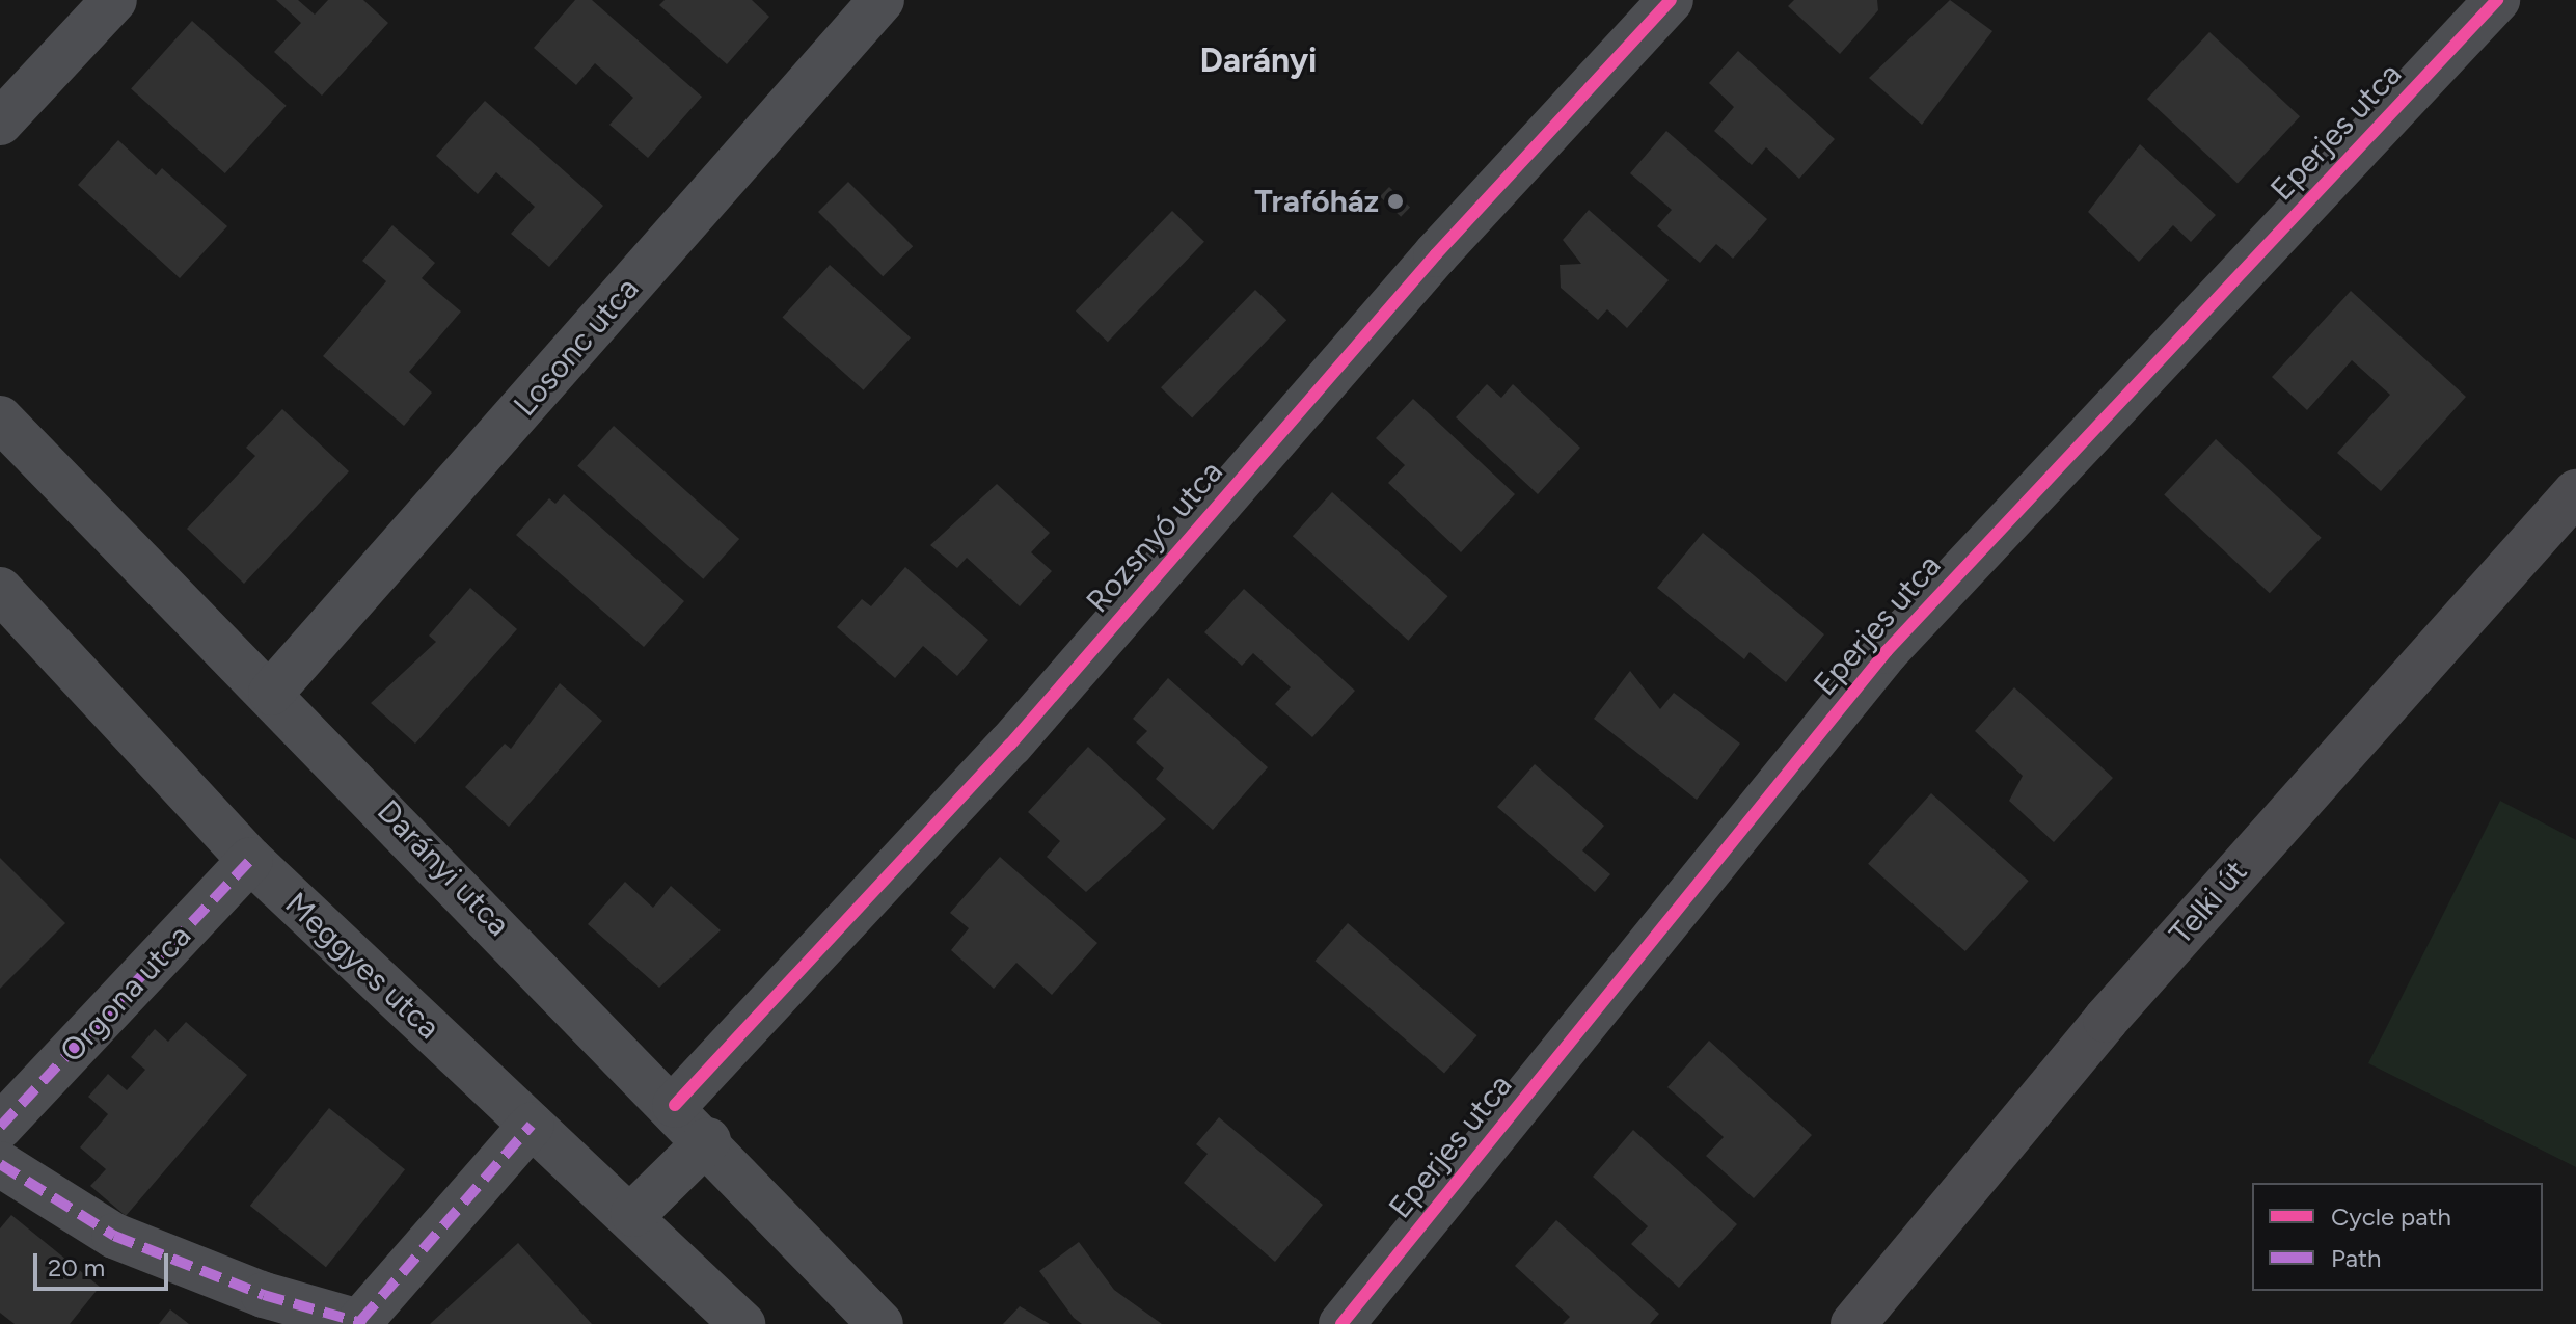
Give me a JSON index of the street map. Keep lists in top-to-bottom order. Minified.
{"streets":{"main road":["Telki út"],"street":["Eperjes utca","Losonc utca","Rozsnyó utca","Darányi utca","Meggyes utca","Orgona utca"]},"crossings":[["Losonc utca","Darányi utca"],["Rozsnyó utca","Darányi utca"],["Meggyes utca","Orgona utca"]],"districts":["Darányi"],"places":["Trafóház"],"legend":["Cycle path","Path"],"scale_bar":"20 m"}
